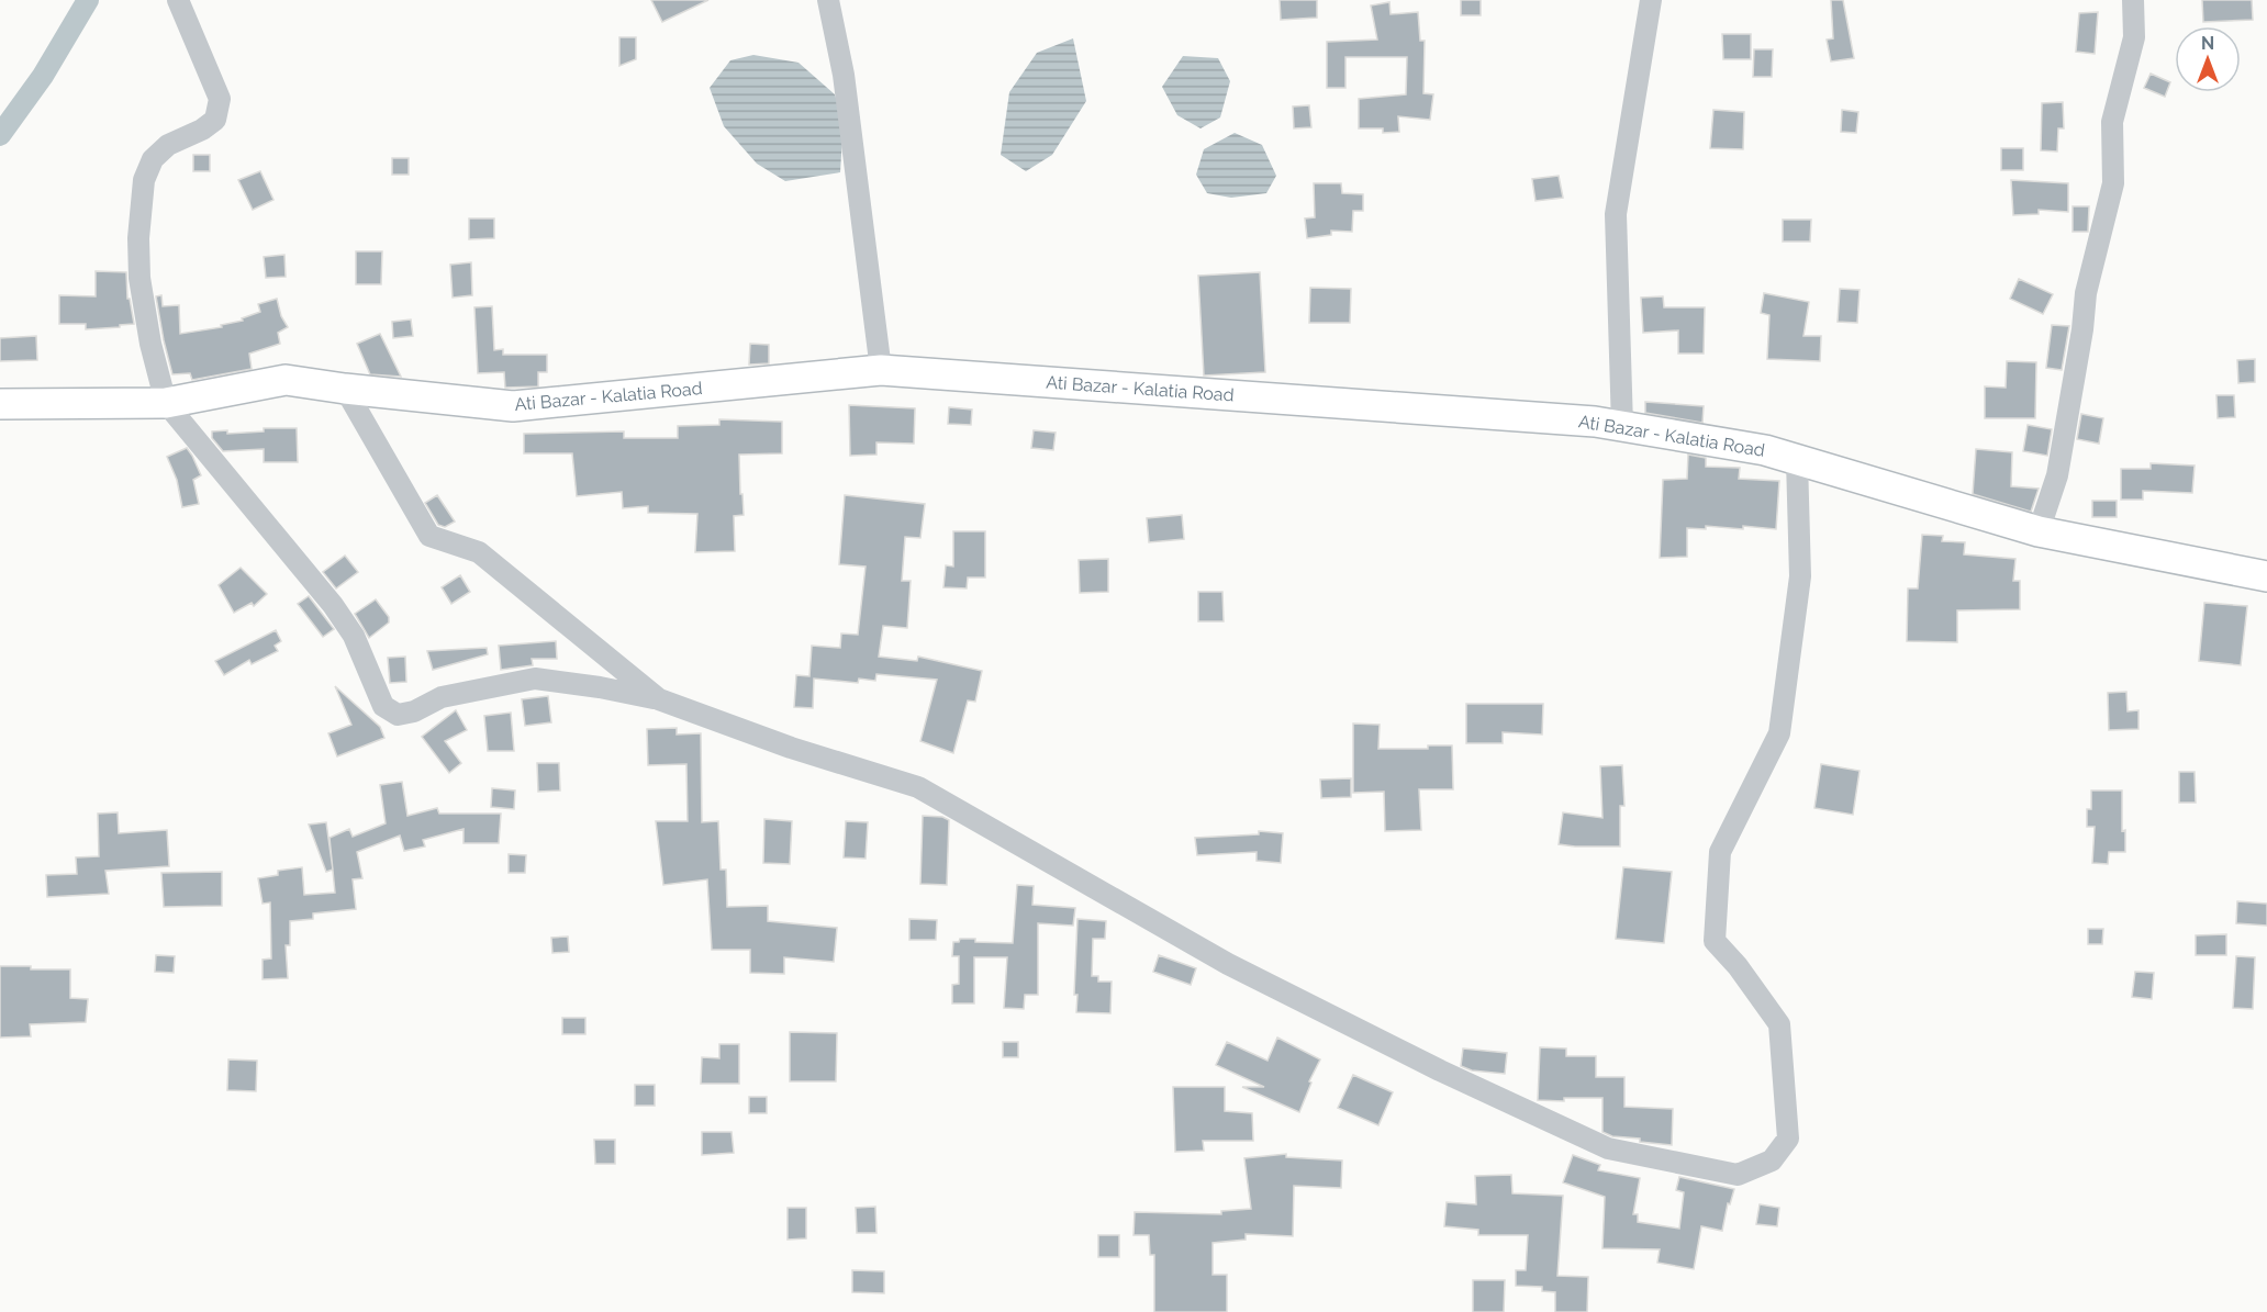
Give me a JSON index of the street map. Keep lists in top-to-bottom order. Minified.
{"streets":{"main road":["Ati Bazar - Kalatia Road"]},"north":"top"}
